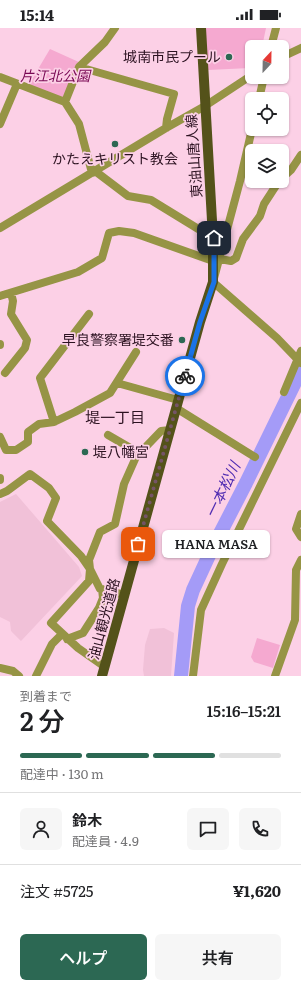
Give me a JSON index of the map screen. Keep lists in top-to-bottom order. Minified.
{"streets":{"main road":["東油山唐人線","油山観光道路"]},"crossings":[["東油山唐人線","油山観光道路"]],"districts":["堤一丁目"],"water":["一本松川"],"parks":["片江北公園"],"places":["城南市民プール","かたえキリスト教会","早良警察署堤交番","堤八幡宮","HANA MASA"],"north":"top","page":{"status":"15:14","bubble":"HANA MASA","heading":["2 分","到着まで","15:16–15:21"],"panel":["鈴木","配達員 · 4.9","注文 #5725","¥1,620"],"bar":"配達中 · 130 m","buttons":["ヘルプ","共有"]}}
